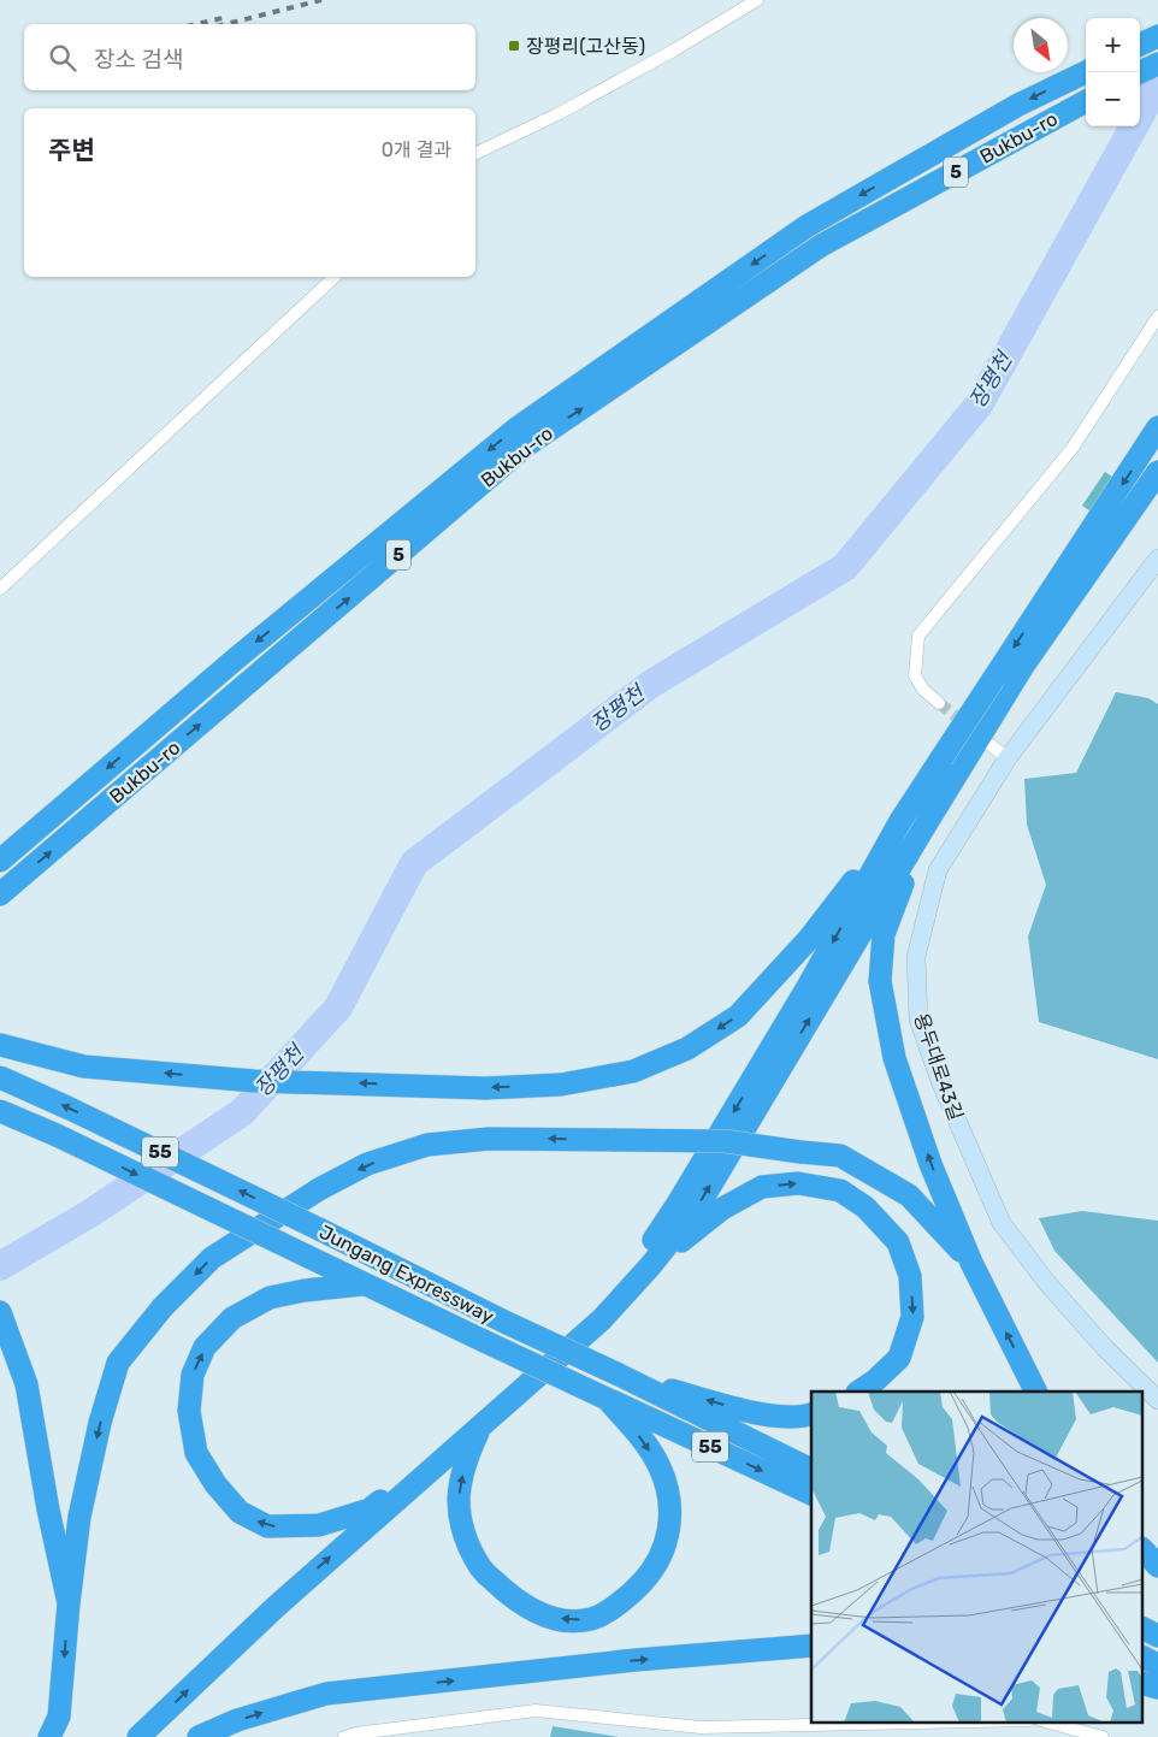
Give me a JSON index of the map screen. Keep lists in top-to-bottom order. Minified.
{"streets":{"highway":["Bukbu-ro","5","55","Jungang Expressway"],"street":["용두대로43길"]},"water":["장평천"],"places":{"transit":["장평리(고산동)"]},"north":"bottom right","page":{"map_buttons":["+","−"],"search":"장소 검색","heading":["주변","0개 결과"]}}
